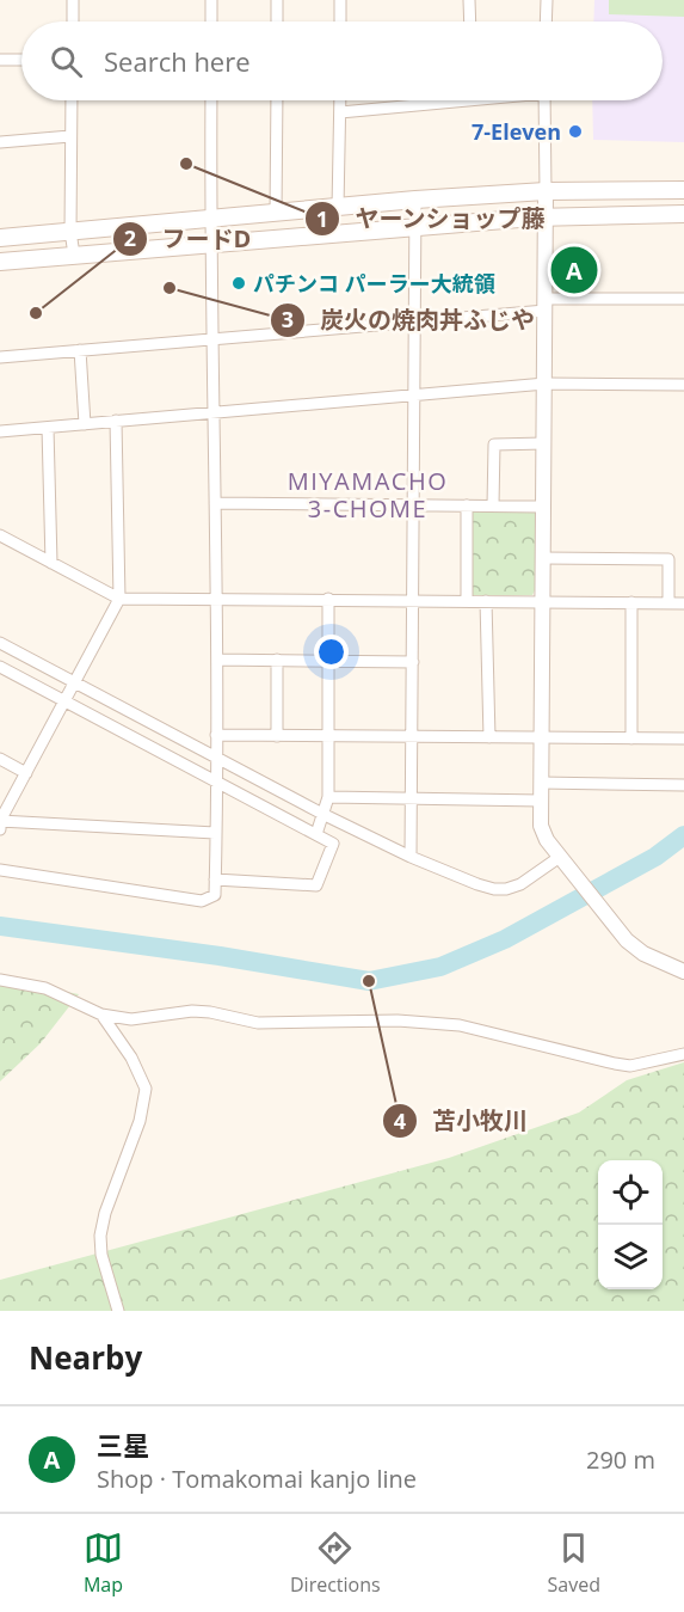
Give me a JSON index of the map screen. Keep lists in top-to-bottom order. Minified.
{"districts":["MIYAMACHO 3-CHOME"],"places":["7-Eleven","ヤーンショップ藤","パチンコ パーラー大統領","炭火の焼肉丼ふじや","フードD","苫小牧川"],"page":{"search":"Search here","pins":"A","heading":"Nearby","list":[{"mark":"A","name":"三星","note":"Shop · Tomakomai kanjo line","value":"290 m"}],"nav":["Map","Directions","Saved"]}}
